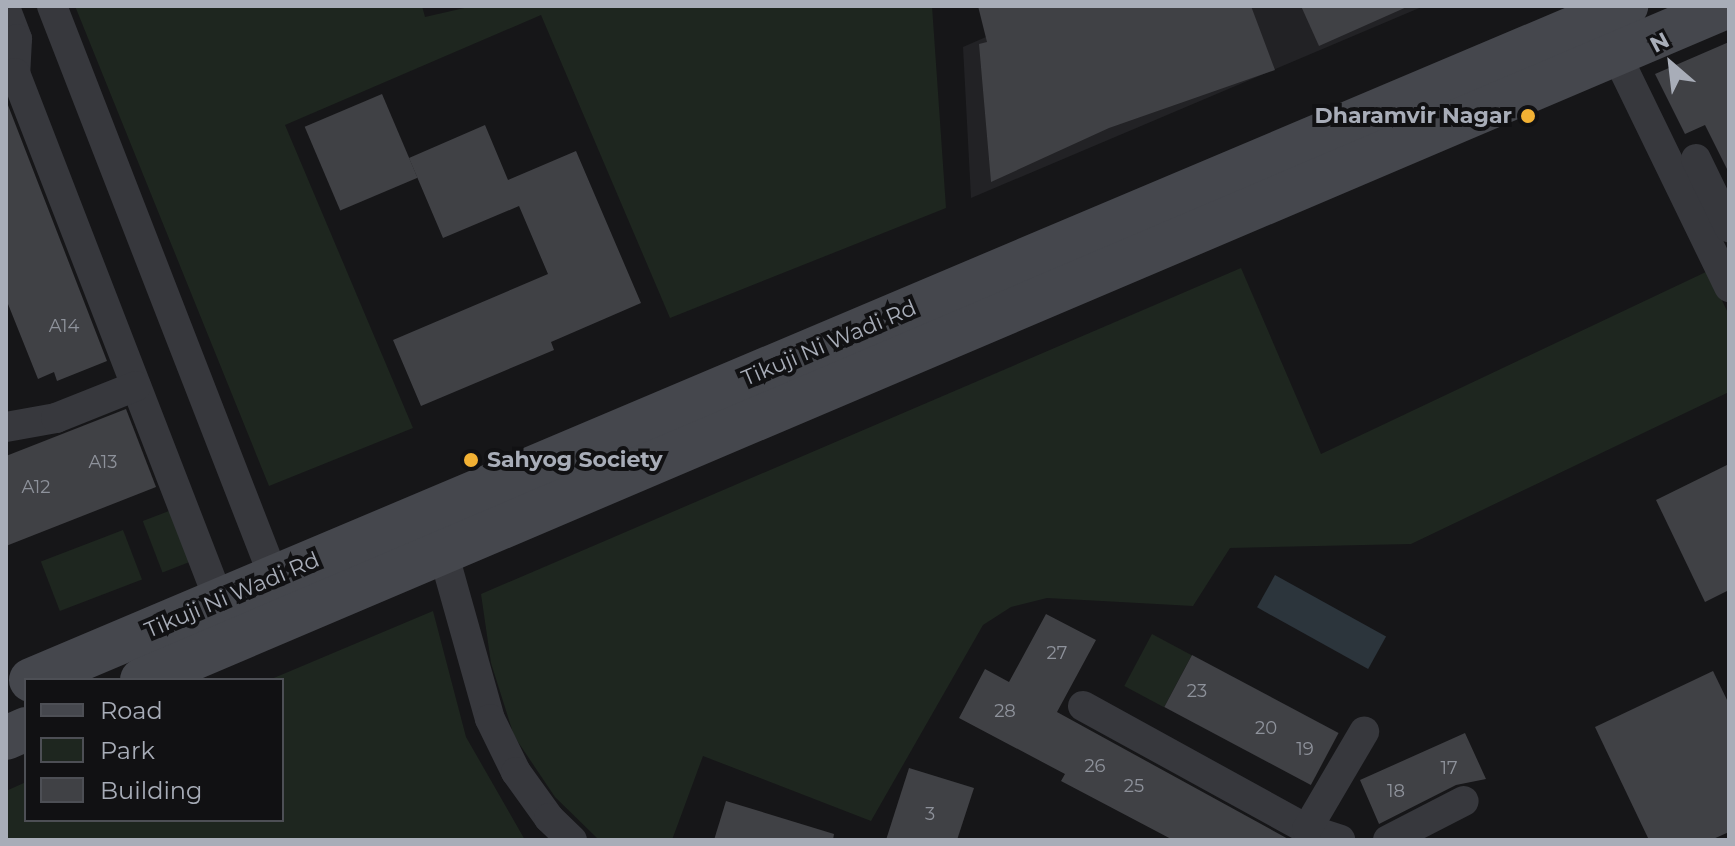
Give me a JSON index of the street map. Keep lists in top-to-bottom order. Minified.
{"streets":{"main road":["Tikuji Ni Wadi Rd"]},"places":["Dharamvir Nagar","Sahyog Society"],"house_numbers":["A14","A13","A12","27","23","28","20","19","26","17","25","18","3"],"legend":["Road","Park","Building"],"north":"top left"}
